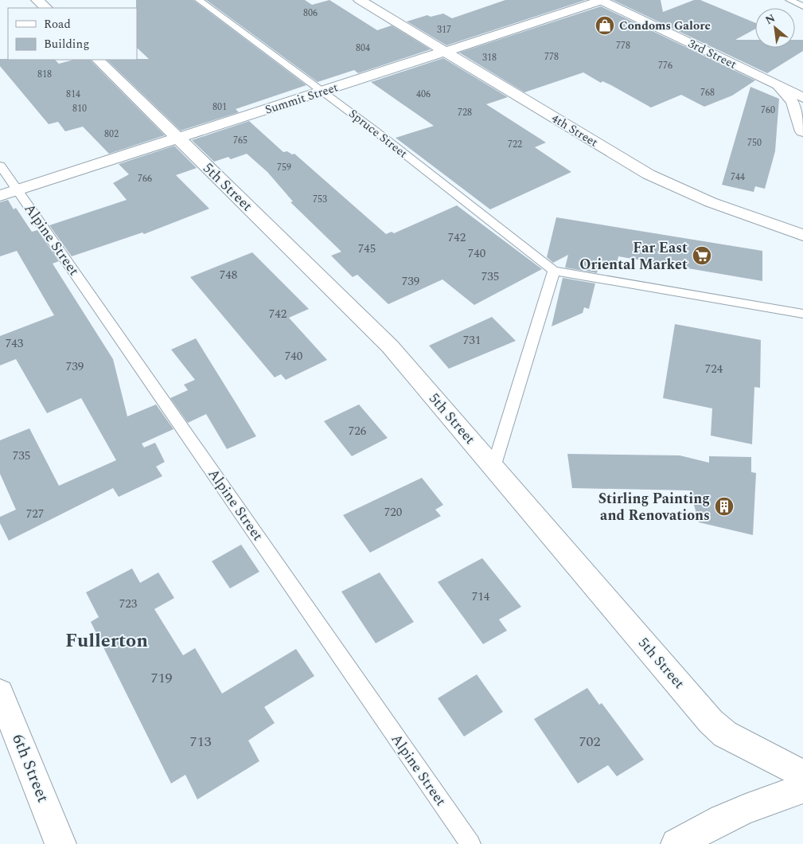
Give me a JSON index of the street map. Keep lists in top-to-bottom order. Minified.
{"streets":{"street":["3rd Street","Summit Street","4th Street","5th Street","6th Street"],"lane":["Spruce Street","Alpine Street"]},"crossings":[["3rd Street","Summit Street"],["Summit Street","4th Street"],["Summit Street","Spruce Street"],["Summit Street","5th Street"],["Summit Street","Alpine Street"]],"districts":["Fullerton"],"places":{"shop":["Condoms Galore"],"supermarket":["Far East Oriental Market"],"building":["Stirling Painting and Renovations"]},"house_numbers":["806","317","778","804","778","318","776","818","768","814","406","801","810","760","728","802","765","750","722","759","744","766","753","742","745","740","748","735","739","742","731","743","740","739","724","726","735","720","727","714","723","719","713","702"],"legend":["Road","Building"],"north":"top left"}
